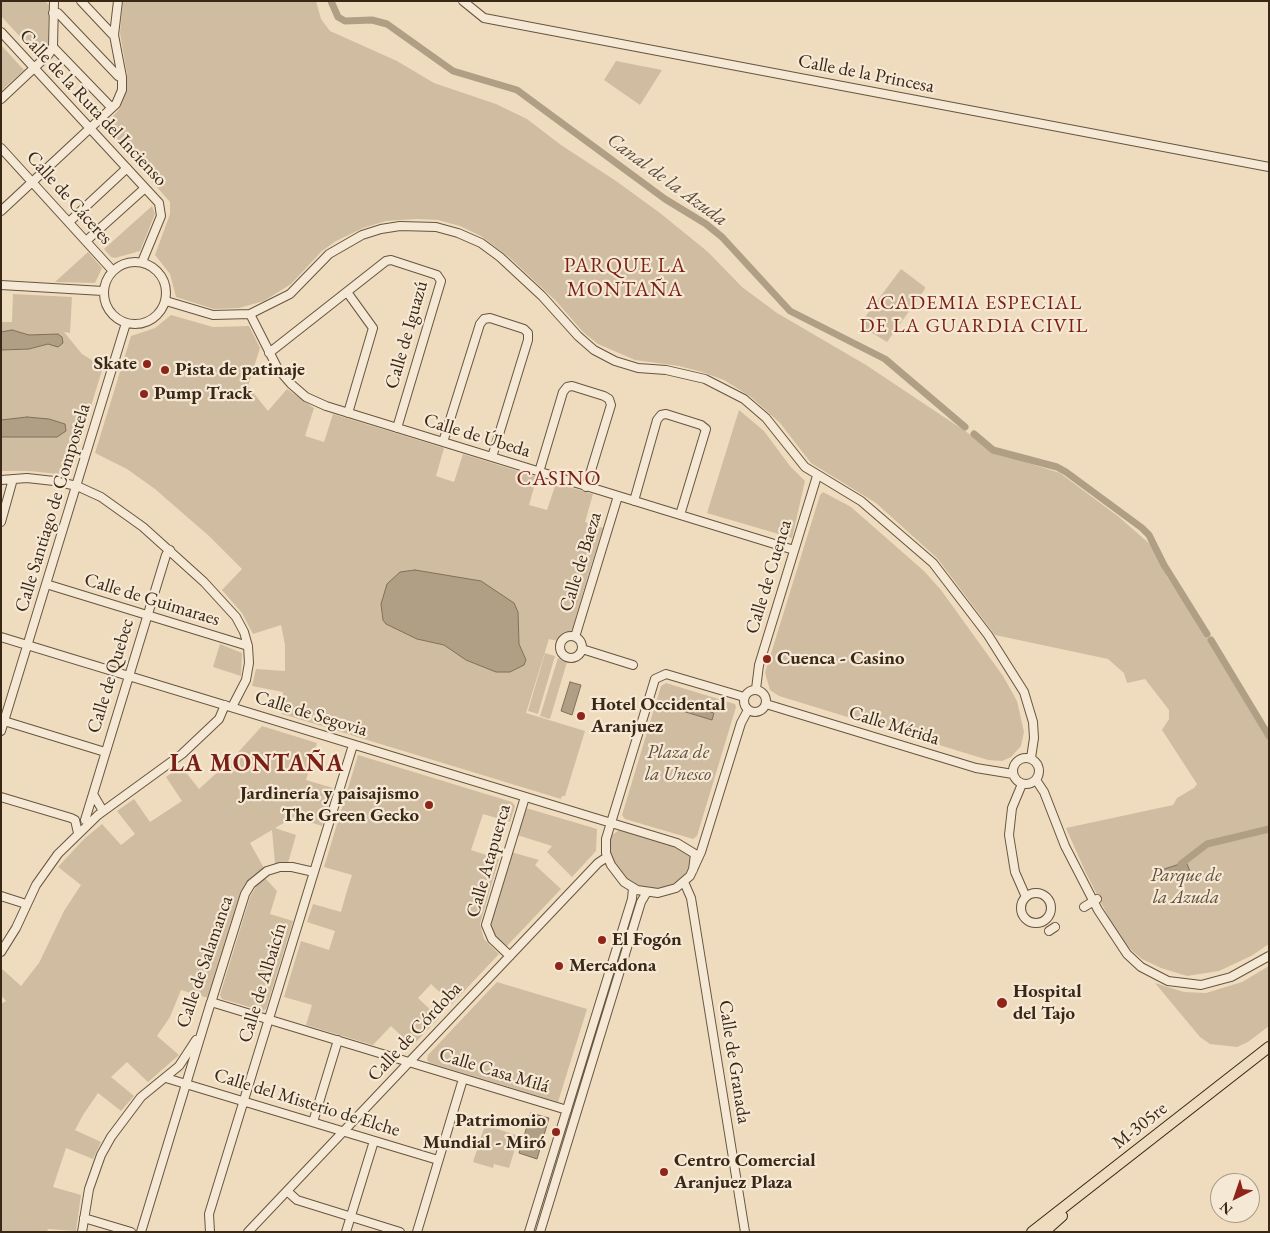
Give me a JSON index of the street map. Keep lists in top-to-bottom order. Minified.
{"streets":{"main road":["M-305re"],"street":["Calle de la Princesa","Calle de la Ruta del Incienso","Calle de Cáceres","Calle de Iguazú","Calle de Úbeda","Calle Santiago de Compostela","Calle de Baeza","Calle de Cuenca","Calle de Guimaraes","Calle de Quebec","Calle de Segovia","Calle Mérida","Calle Atapuerca","Calle de Salamanca","Calle de Albaicín","Calle de Córdoba","Calle de Granada","Calle Casa Milá","Calle del Misterio de Elche"]},"crossings":[["Calle de la Ruta del Incienso","Calle de Cáceres"],["Calle de la Ruta del Incienso","Calle Santiago de Compostela"],["Calle de Cáceres","Calle Santiago de Compostela"],["Calle de Iguazú","Calle de Úbeda"],["Calle de Úbeda","Calle de Baeza"],["Calle de Úbeda","Calle de Cuenca"],["Calle Santiago de Compostela","Calle de Guimaraes"],["Calle Santiago de Compostela","Calle de Segovia"],["Calle de Cuenca","Calle Mérida"],["Calle de Guimaraes","Calle de Quebec"],["Calle de Quebec","Calle de Segovia"],["Calle de Segovia","Calle Atapuerca"],["Calle de Segovia","Calle de Albaicín"],["Calle Atapuerca","Calle de Córdoba"],["Calle de Salamanca","Calle de Albaicín"],["Calle de Salamanca","Calle Casa Milá"],["Calle de Salamanca","Calle del Misterio de Elche"],["Calle de Albaicín","Calle Casa Milá"],["Calle de Albaicín","Calle del Misterio de Elche"],["Calle de Córdoba","Calle de Granada"],["Calle de Córdoba","Calle Casa Milá"],["Calle de Córdoba","Calle del Misterio de Elche"]],"districts":["PARQUE LA MONTAÑA","ACADEMIA ESPECIAL DE LA GUARDIA CIVIL","CASINO","LA MONTAÑA"],"water":["Canal de la Azuda"],"parks":["Plaza de la Unesco","Parque de la Azuda"],"places":["Skate","Pista de patinaje","Pump Track","Cuenca - Casino","Hotel Occidental Aranjuez","Jardinería y paisajismo The Green Gecko","El Fogón","Mercadona","Hospital del Tajo","Patrimonio Mundial - Miró","Centro Comercial Aranjuez Plaza"],"north":"bottom left"}
